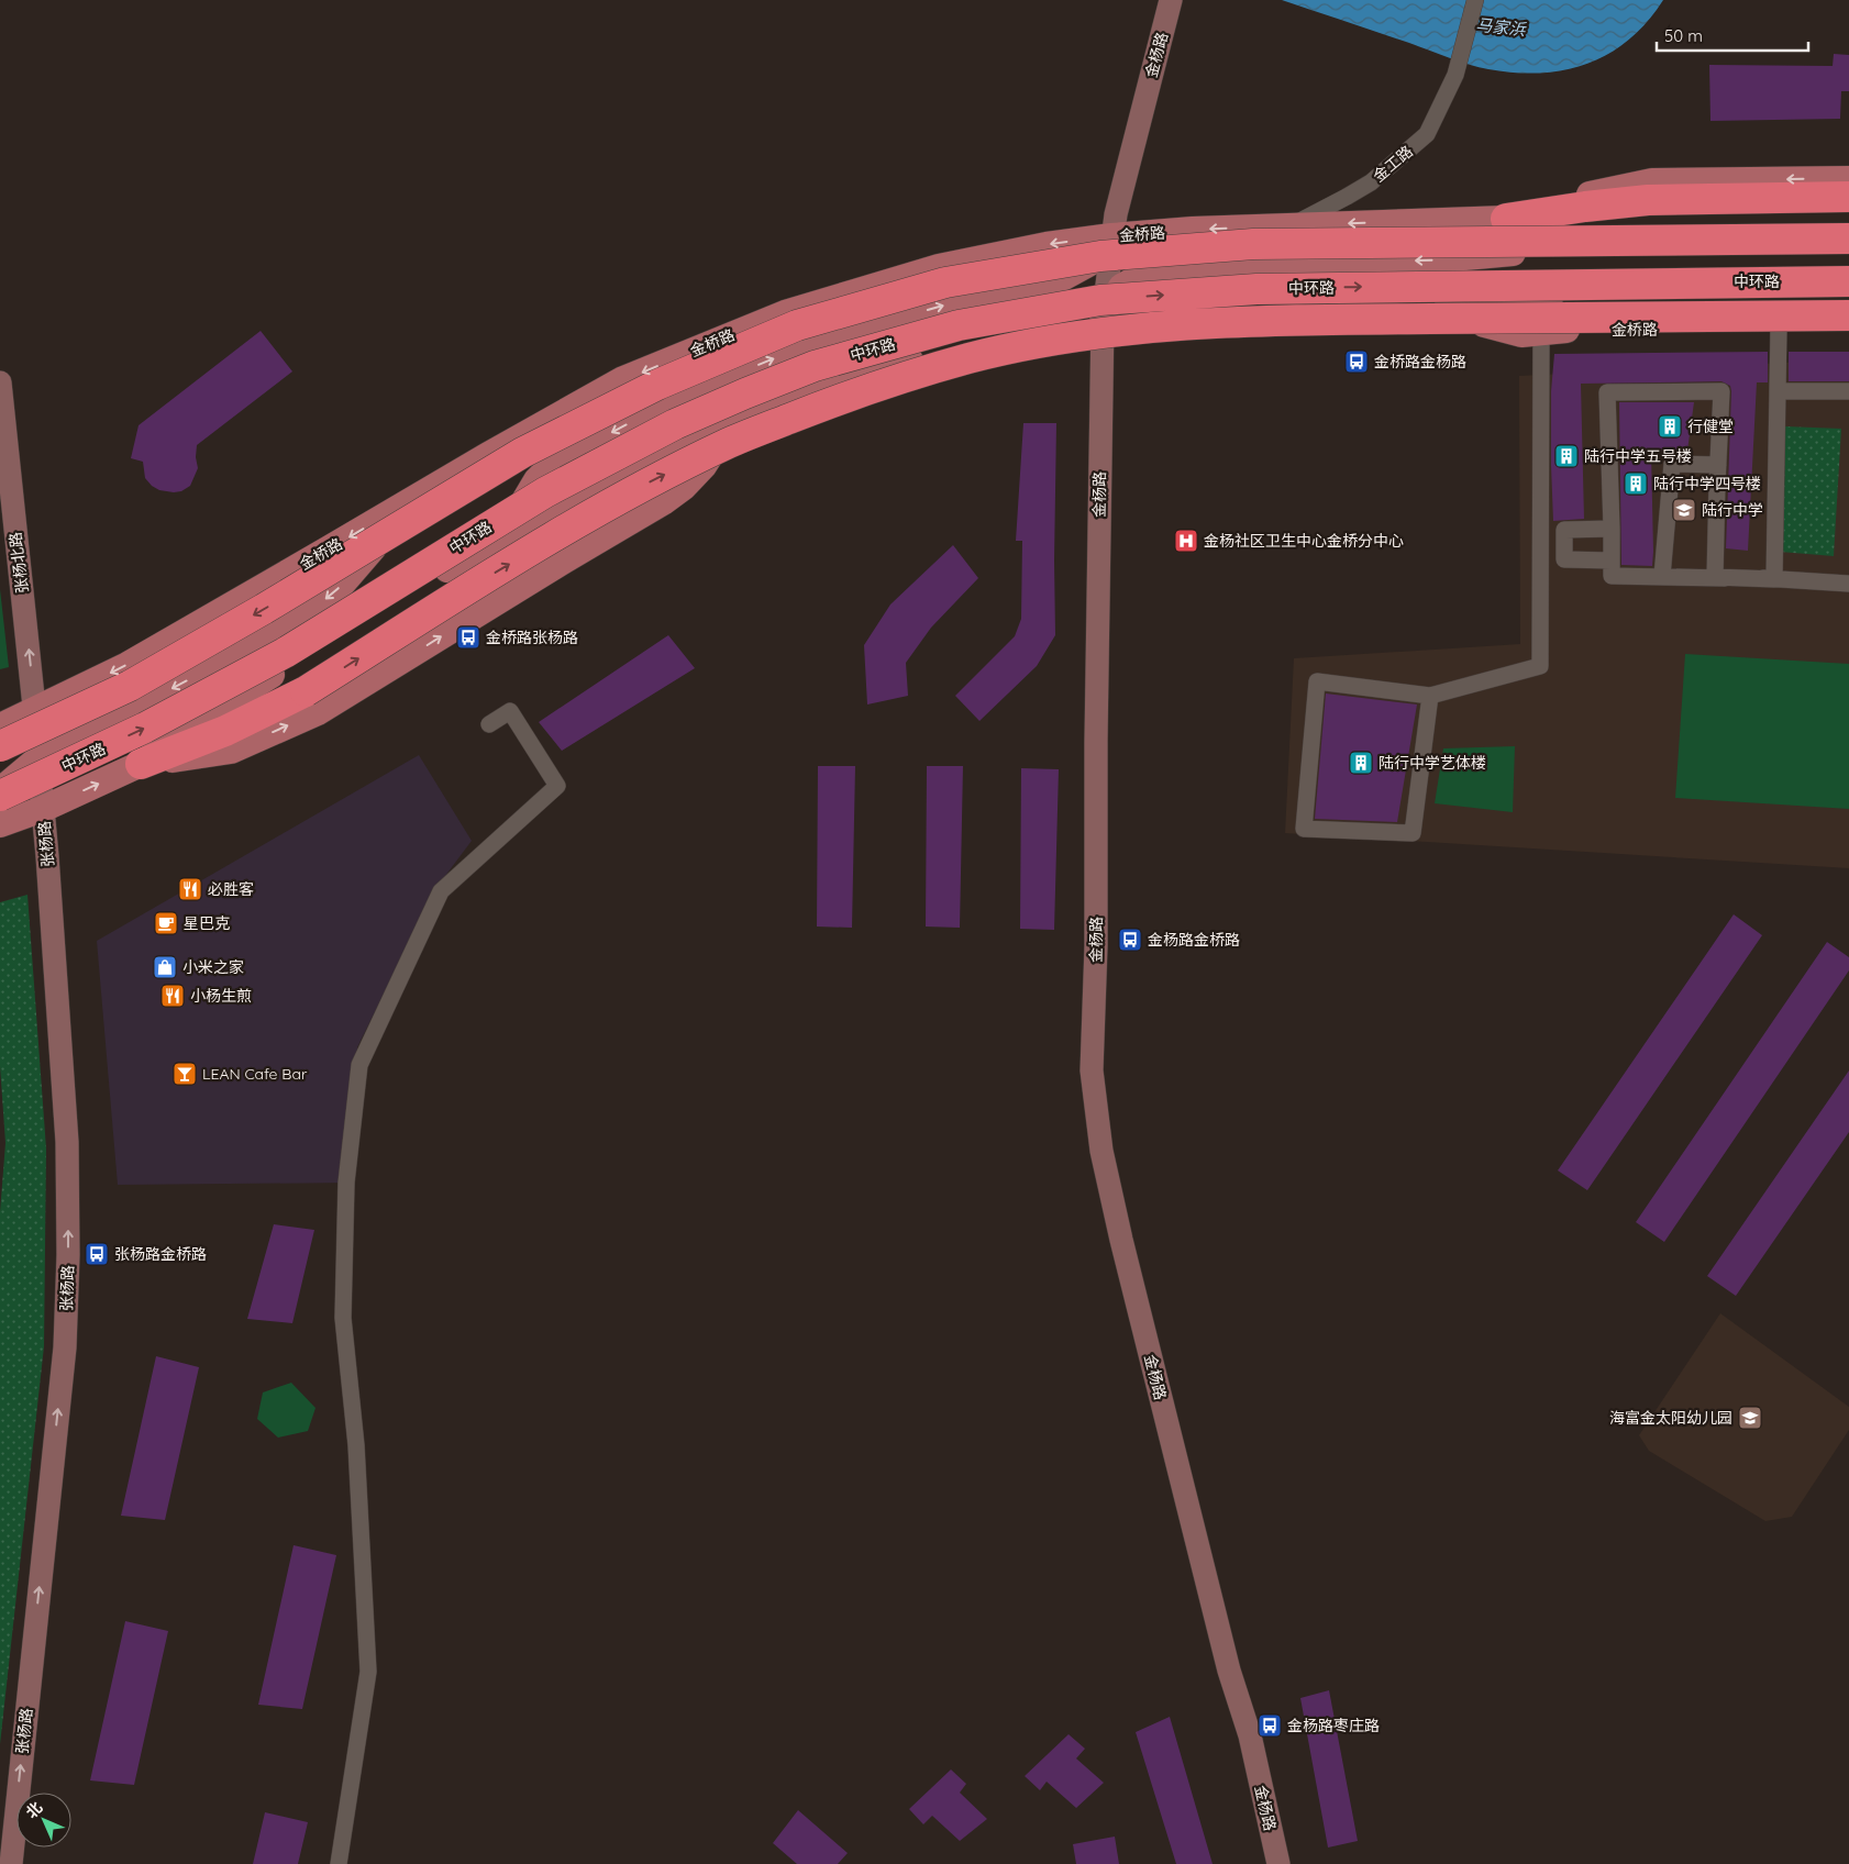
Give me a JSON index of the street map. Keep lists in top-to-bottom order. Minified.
{"streets":{"highway":["中环路"],"main road":["金桥路"],"street":["金杨路","金工路","张杨北路","张杨路"]},"crossings":[["金杨路","金桥路"],["金工路","金桥路"],["金桥路","张杨北路"],["金桥路","张杨路"],["张杨北路","张杨路"]],"one_way":["张杨北路","张杨路"],"water":["马家浜"],"places":{"bus stop":["金桥路金杨路","金桥路张杨路","金杨路金桥路","张杨路金桥路","金杨路枣庄路"],"building":["行健堂","陆行中学五号楼","陆行中学四号楼","陆行中学艺体楼"],"school or university":["陆行中学","海富金太阳幼儿园"],"hospital":["金杨社区卫生中心金桥分中心"],"restaurant":["必胜客","小杨生煎"],"cafe":["星巴克"],"shop":["小米之家"],"bar":["LEAN Cafe Bar"]},"scale_bar":"50 m","north":"top left"}
